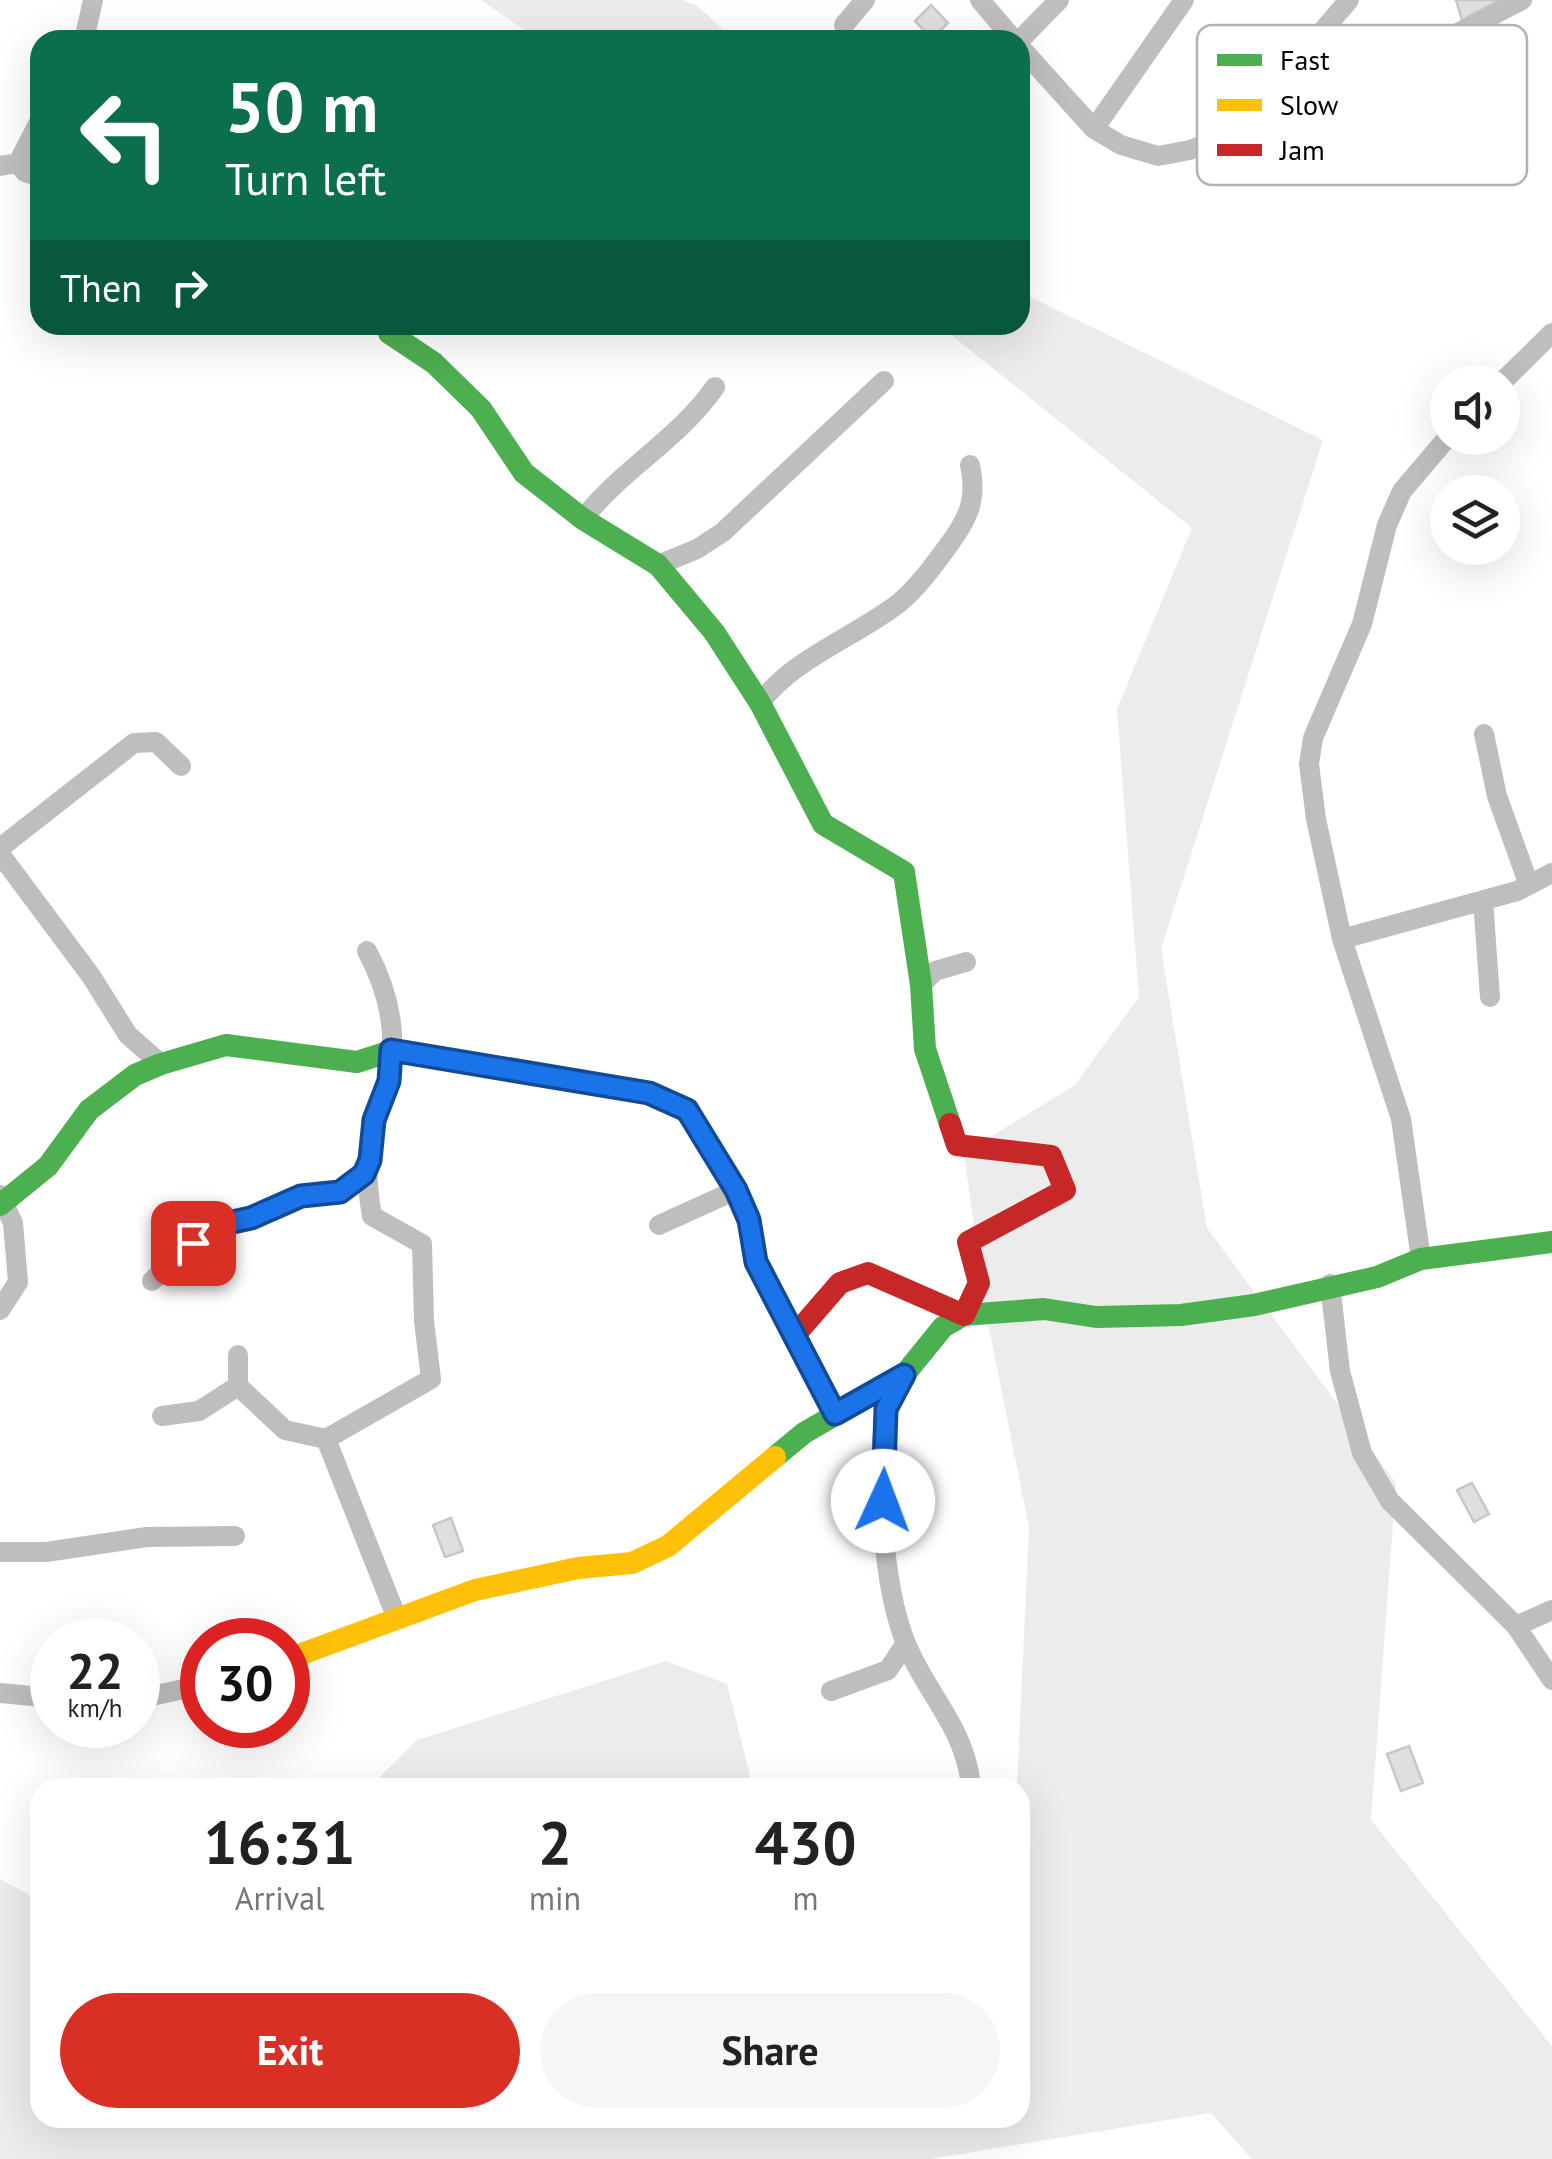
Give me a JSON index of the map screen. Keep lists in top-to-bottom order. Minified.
{"legend":["Fast","Slow","Jam"],"page":{"turn":["50 m","Turn left"],"then":"Then","speed":"22 km/h","limit":"30","eta":["16:31","Arrival","2","min","430","m"],"buttons":["Exit","Share"]}}
